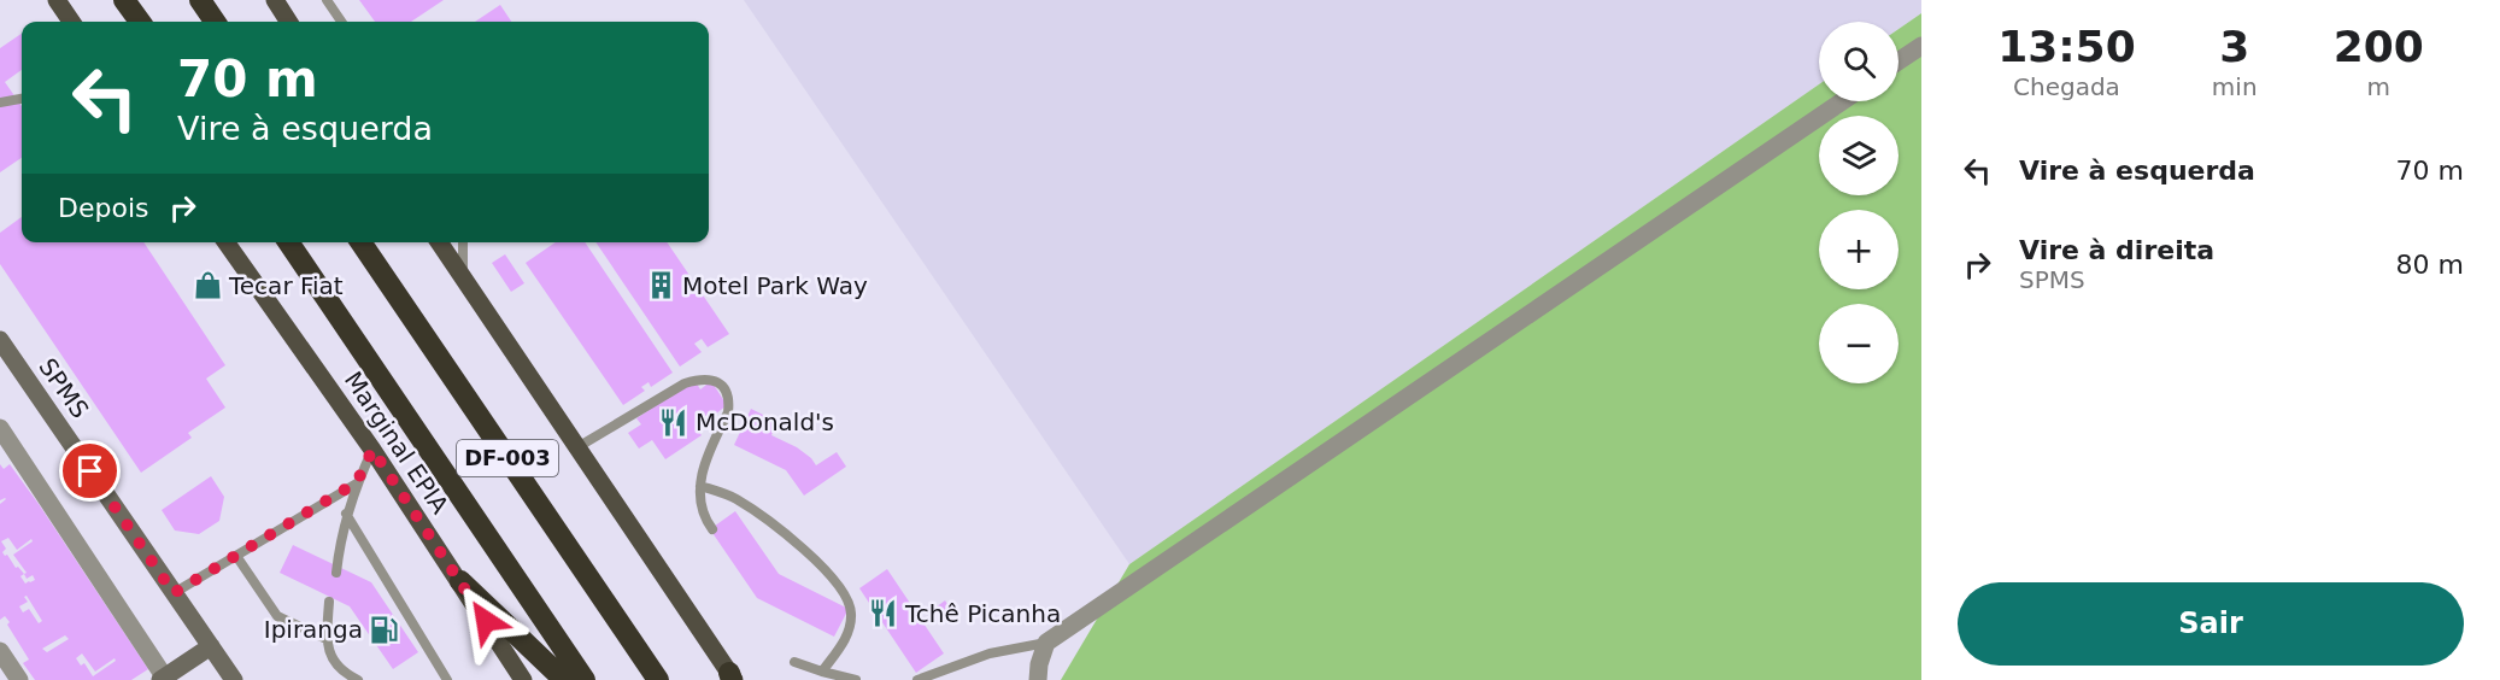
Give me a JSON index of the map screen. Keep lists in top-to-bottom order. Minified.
{"streets":{"highway":["DF-003"],"main road":["Marginal EPIA"],"street":["SPMS"]},"places":{"shop":["Tecar Fiat"],"building":["Motel Park Way"],"restaurant":["McDonald's","Tchê Picanha"],"fuel station":["Ipiranga"]},"page":{"eta":["13:50","Chegada","3","min","200","m"],"map_buttons":["+","−"],"turn":["70 m","Vire à esquerda"],"list":[{"name":"Vire à esquerda","value":"70 m"},{"name":"Vire à direita","note":"SPMS","value":"80 m"}],"then":"Depois","buttons":"Sair"}}
